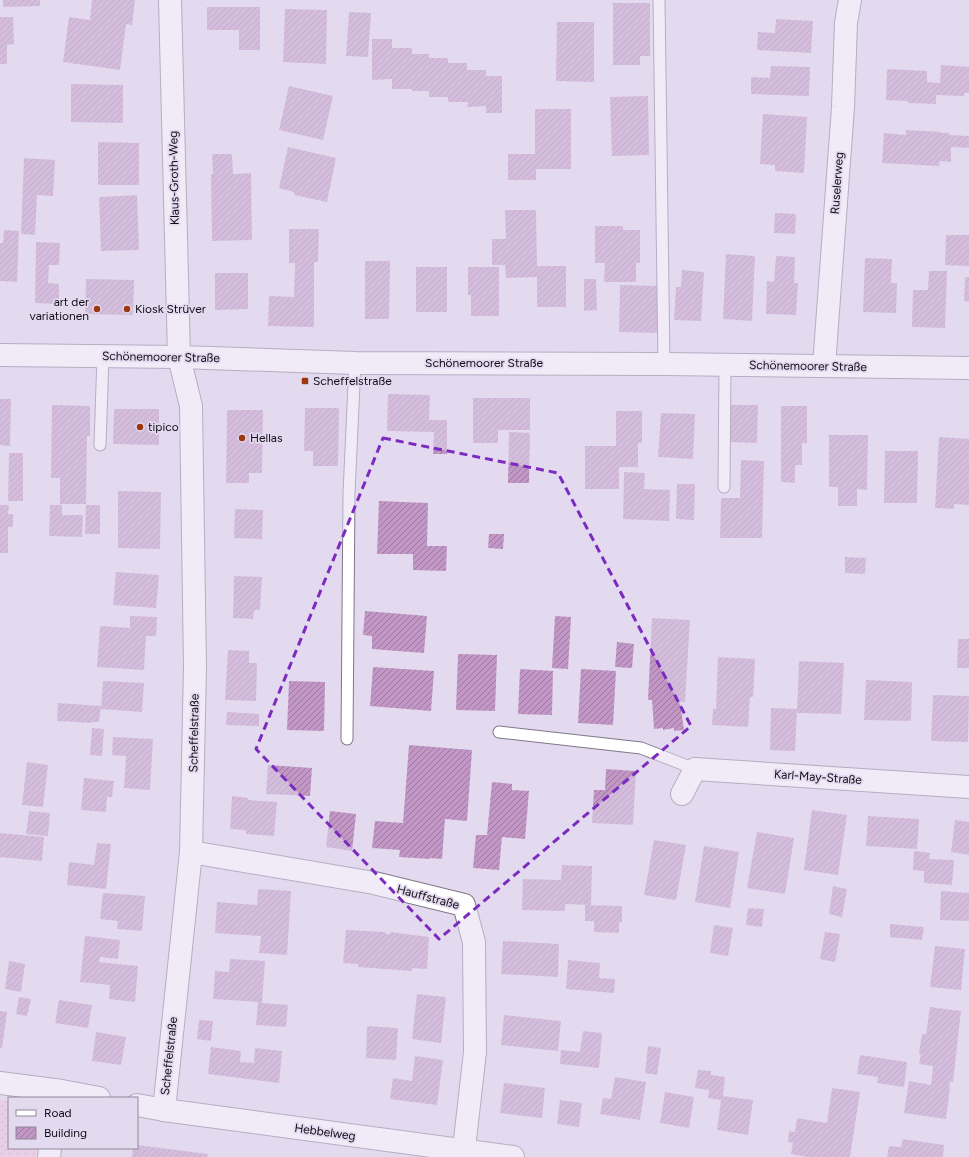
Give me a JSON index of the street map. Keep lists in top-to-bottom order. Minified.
{"streets":{"street":["Klaus-Groth-Weg","Ruselerweg","Schönemoorer Straße","Scheffelstraße","Karl-May-Straße","Hauffstraße","Hebbelweg"]},"crossings":[["Klaus-Groth-Weg","Schönemoorer Straße"],["Klaus-Groth-Weg","Scheffelstraße"],["Ruselerweg","Schönemoorer Straße"],["Schönemoorer Straße","Scheffelstraße"],["Scheffelstraße","Hauffstraße"],["Scheffelstraße","Hebbelweg"],["Hauffstraße","Hebbelweg"]],"places":{"other":["art der variationen","Kiosk Strüver","tipico","Hellas"],"transit":["Scheffelstraße"]},"legend":["Road","Building"]}
